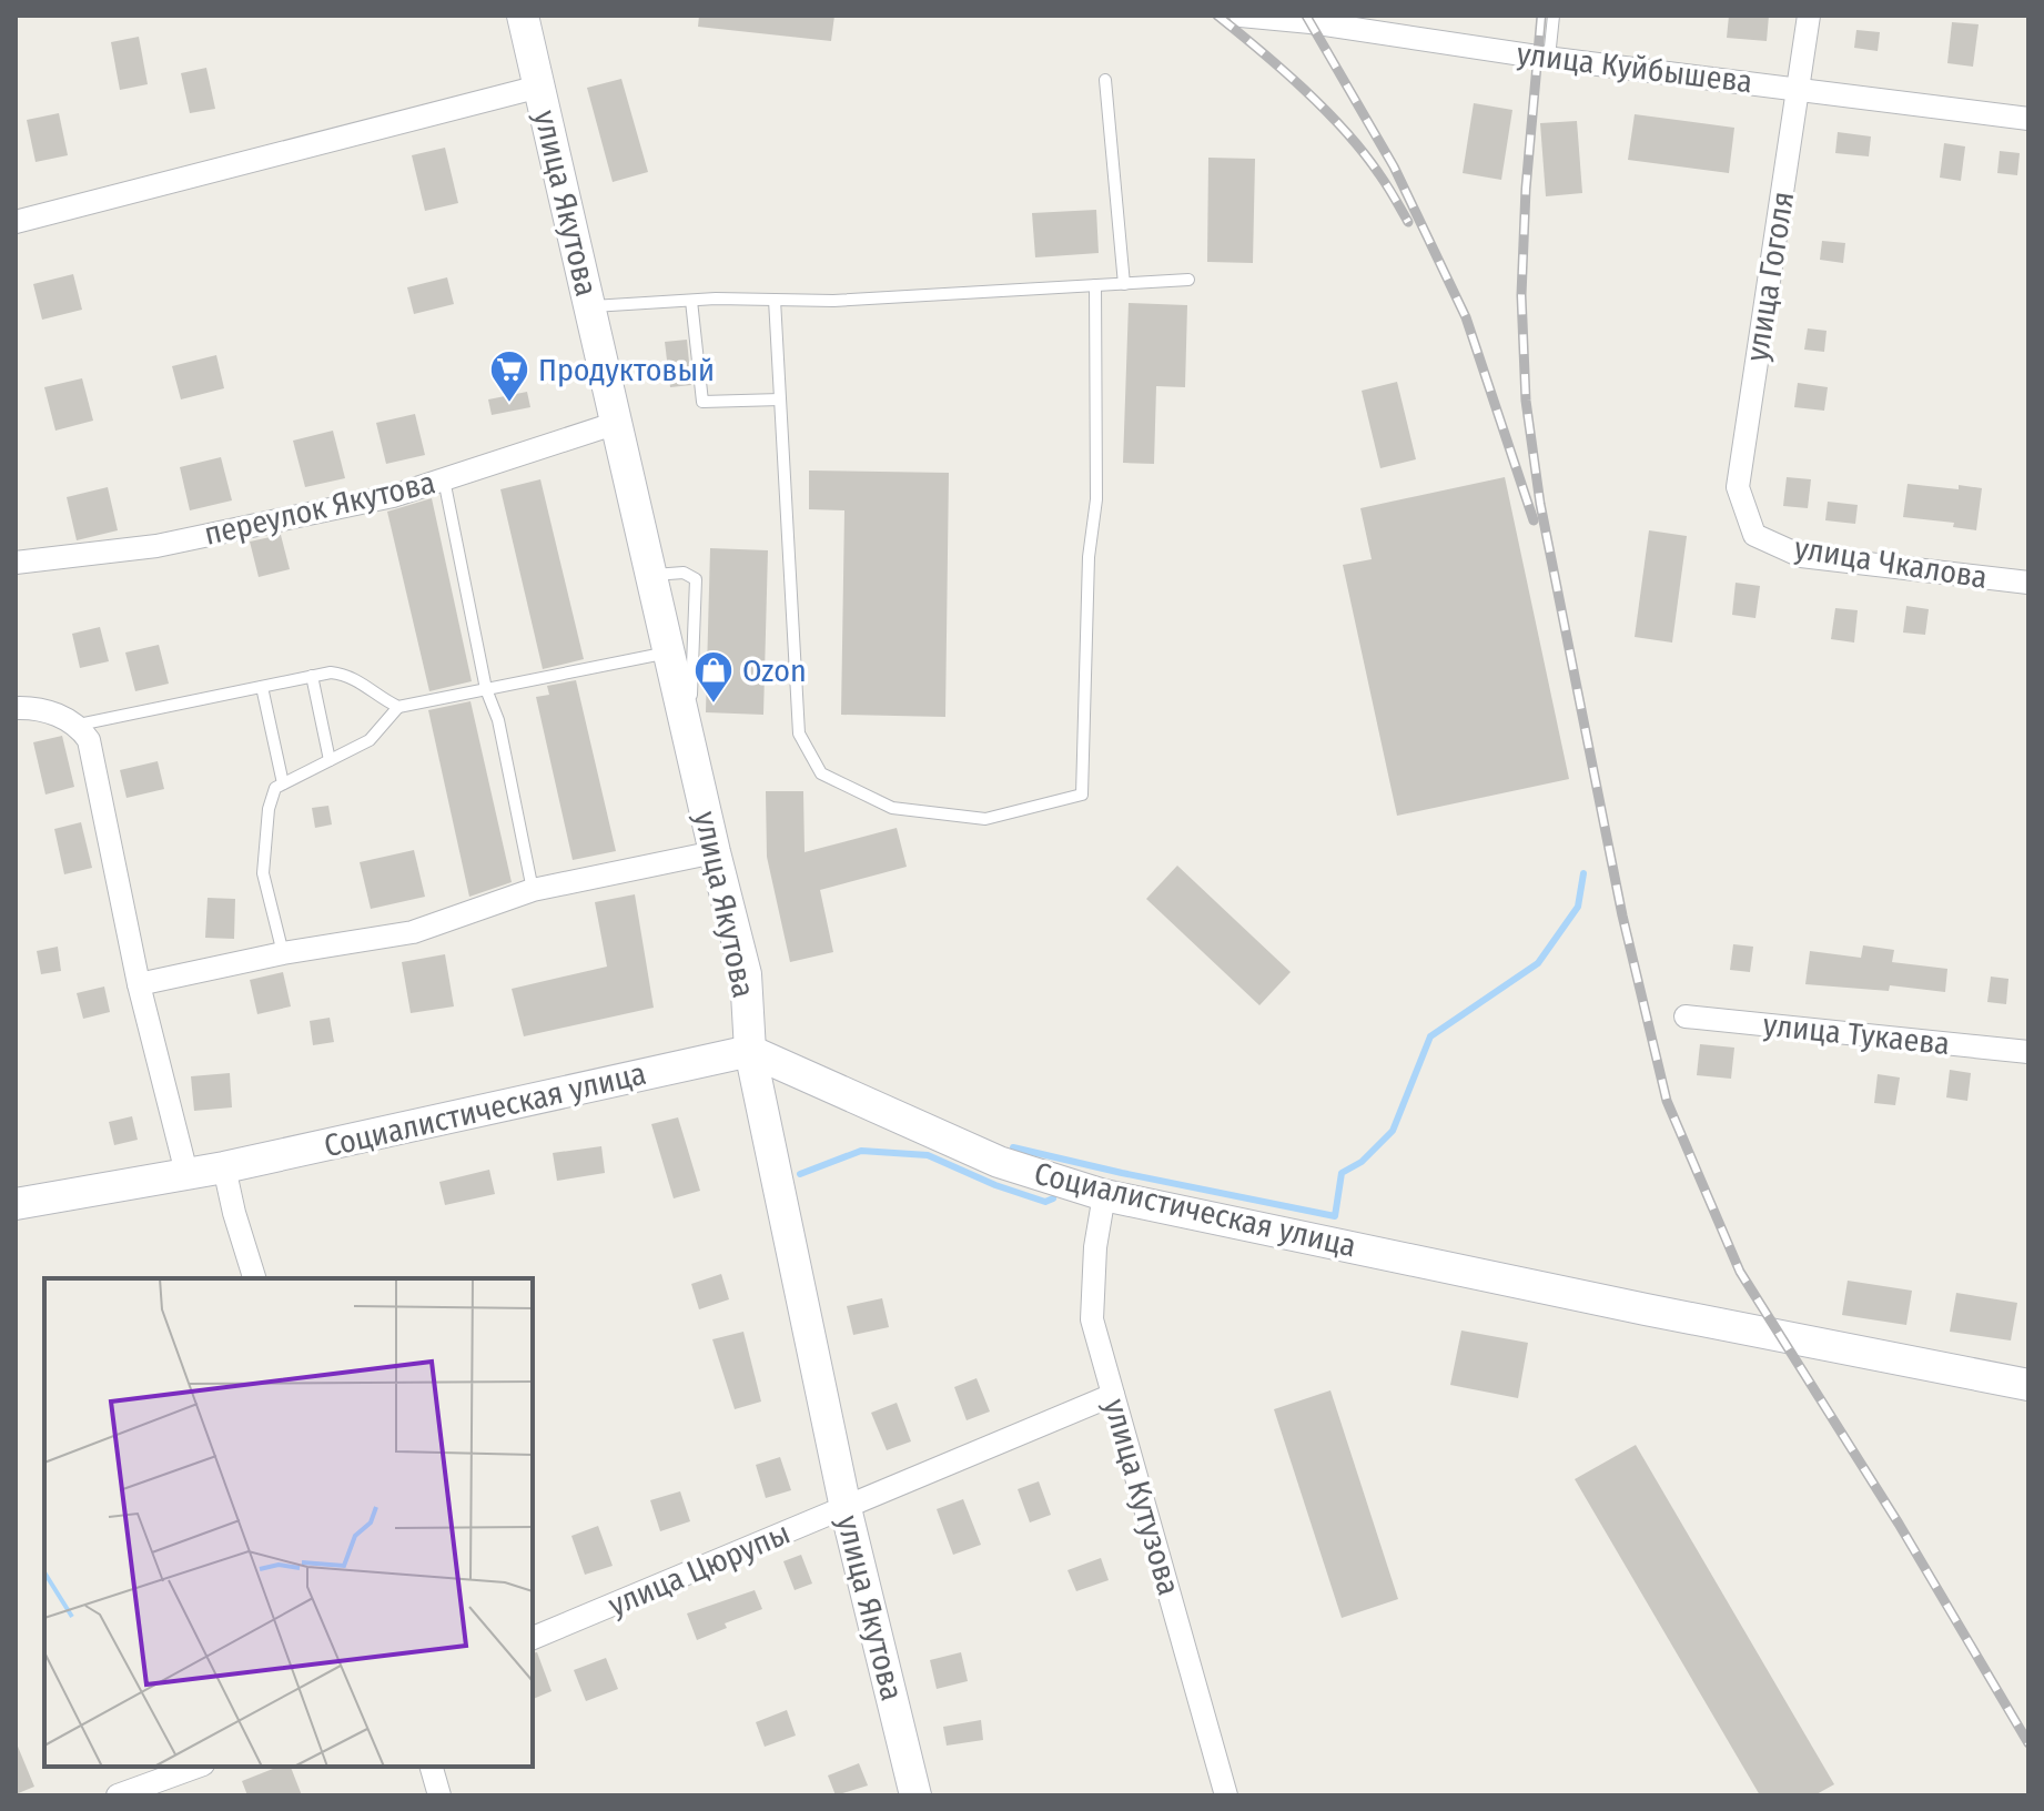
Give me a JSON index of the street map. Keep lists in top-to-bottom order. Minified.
{"streets":{"street":["улица Куйбышева","улица Якутова","улица Гоголя","переулок Якутова","улица Чкалова","улица Тукаева","Социалистическая улица","улица Кутузова","улица Цюрупы"]},"crossings":[["улица Куйбышева","улица Гоголя"],["улица Якутова","переулок Якутова"],["улица Якутова","Социалистическая улица"],["улица Якутова","улица Цюрупы"],["улица Гоголя","улица Чкалова"],["Социалистическая улица","улица Кутузова"],["улица Кутузова","улица Цюрупы"]],"places":{"supermarket":["Продуктовый"],"shop":["Ozon"]}}
